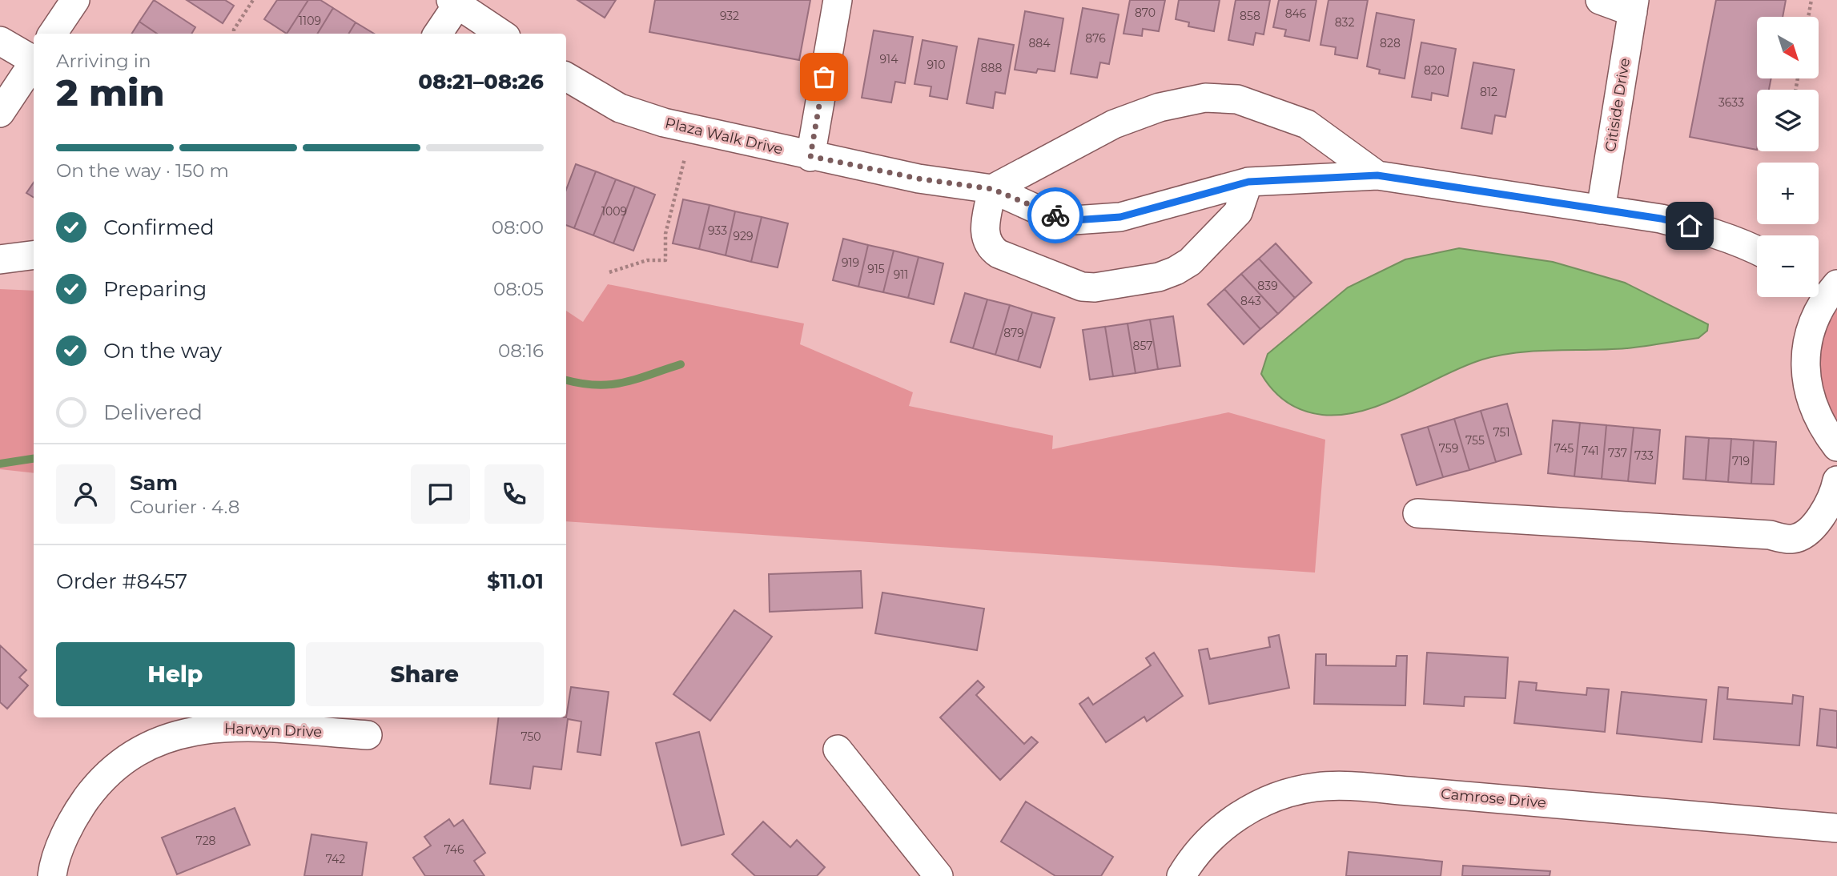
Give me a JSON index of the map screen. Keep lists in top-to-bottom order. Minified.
{"streets":{"street":["Citiside Drive","Plaza Walk Drive","Harwyn Drive","Camrose Drive"]},"crossings":[["Citiside Drive","Plaza Walk Drive"]],"house_numbers":["870","846","932","858","1109","832","876","884","828","914","910","888","820","812","3633","1009","933","929","919","915","911","839","843","879","857","751","755","759","745","741","737","733","719","750","728","746","742"],"north":"bottom right","page":{"map_buttons":["+","−"],"heading":["2 min","Arriving in","08:21–08:26"],"panel":["Sam","Courier · 4.8","Order #8457","$11.01"],"bar":"On the way · 150 m","list":[["Confirmed","08:00"],["Preparing","08:05"],["On the way","08:16"],"Delivered"],"buttons":["Help","Share"]}}
